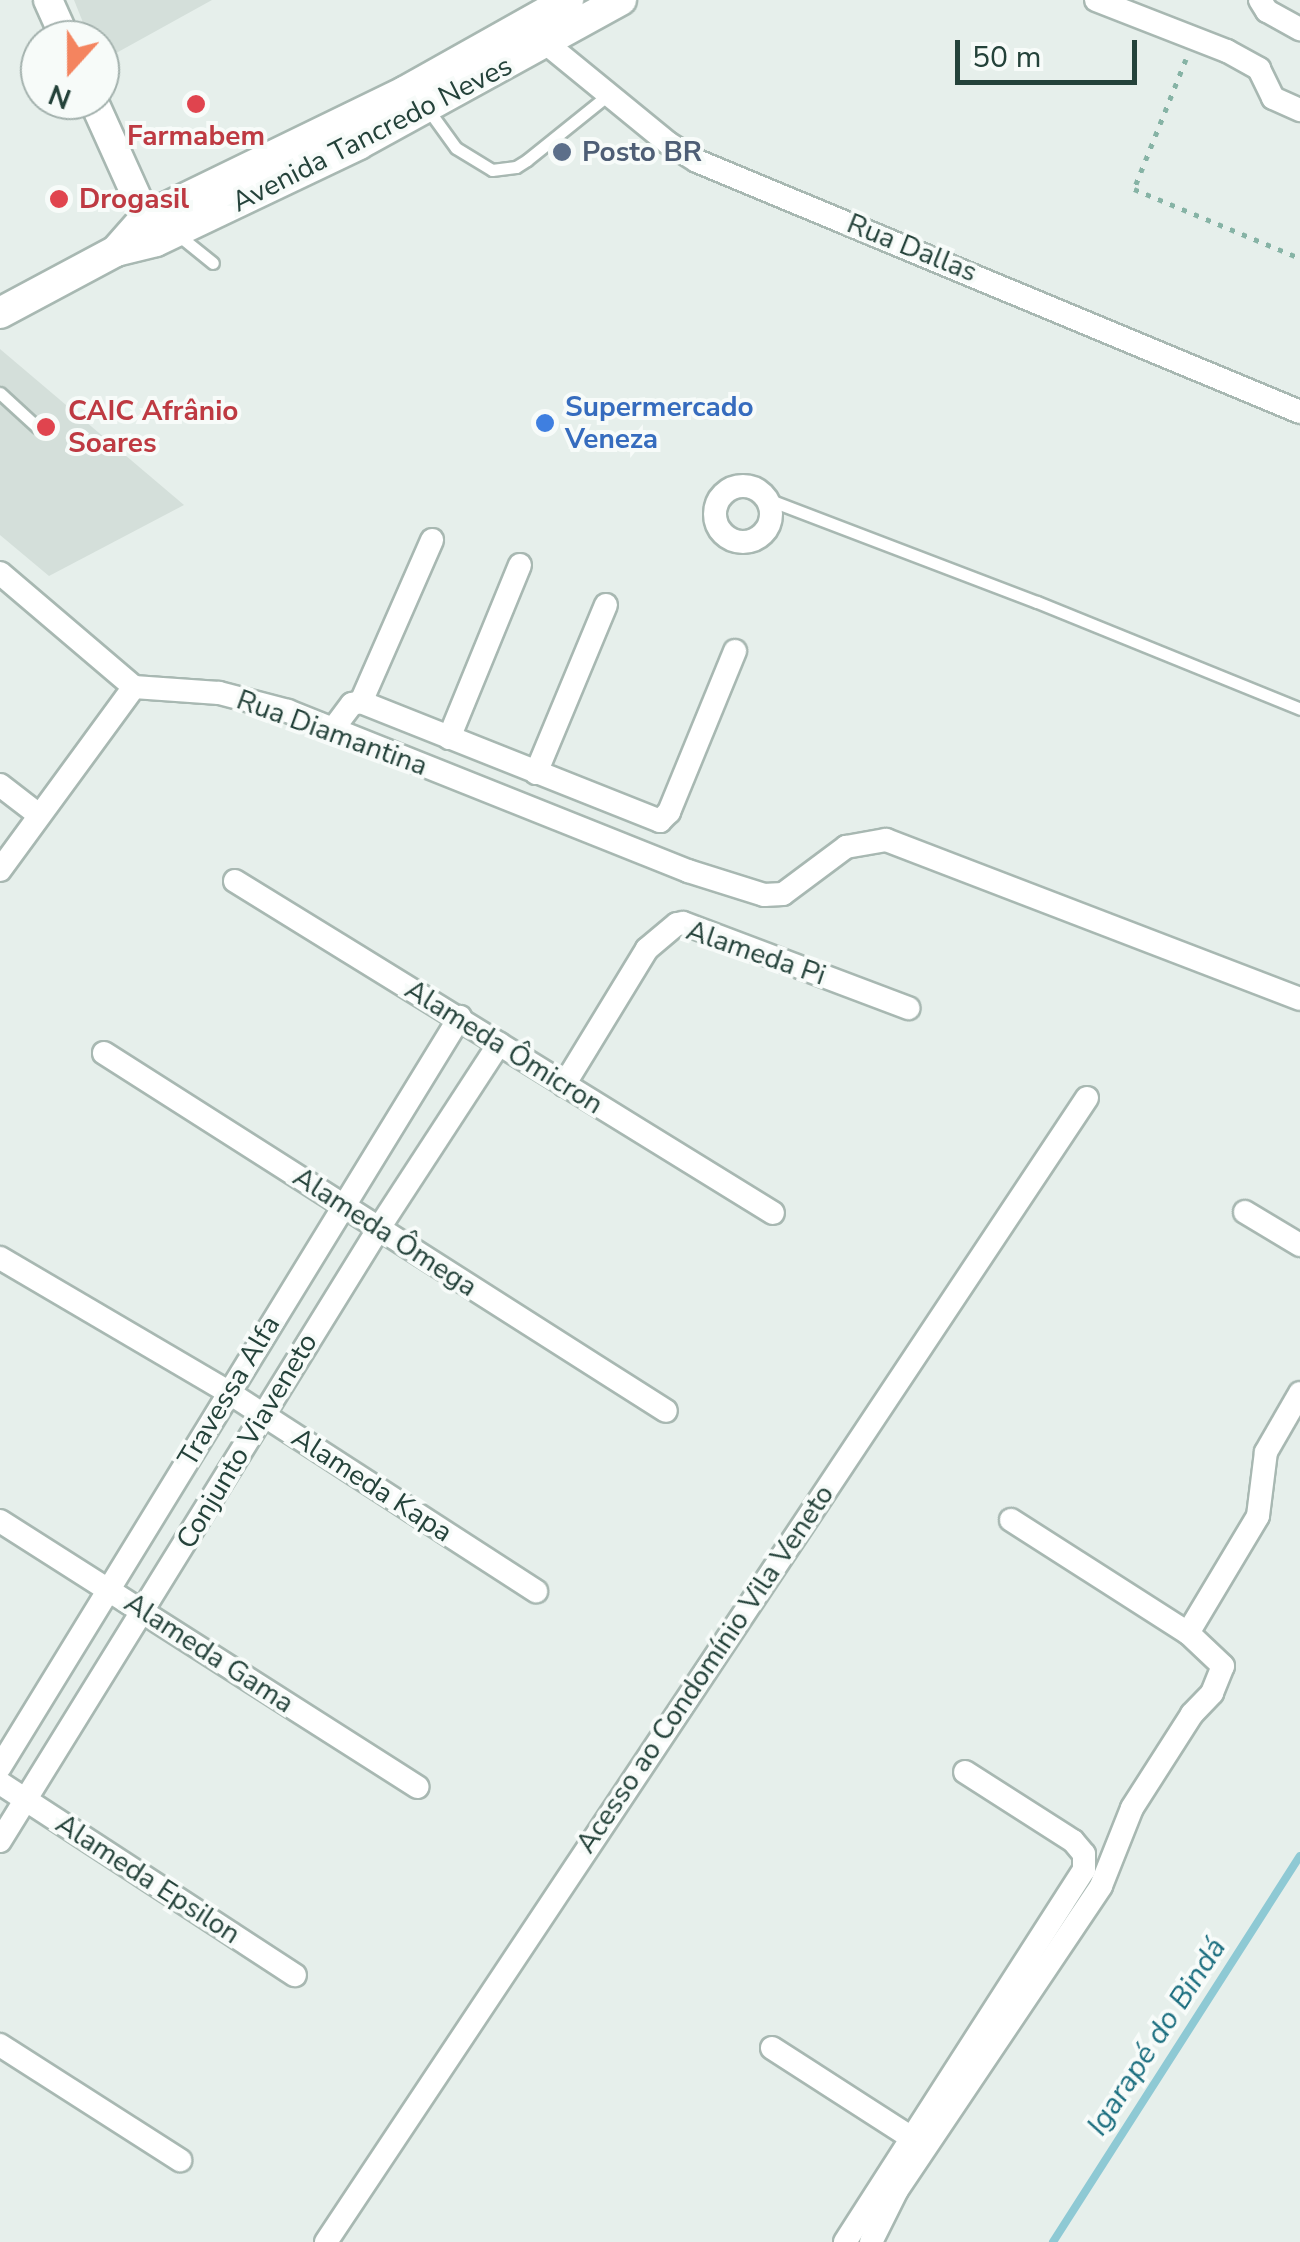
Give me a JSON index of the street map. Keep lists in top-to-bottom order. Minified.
{"streets":{"main road":["Avenida Tancredo Neves"],"street":["Rua Dallas","Rua Diamantina","Alameda Pi","Alameda Ômicron","Alameda Ômega","Travessa Alfa","Conjunto Viaveneto","Alameda Kapa","Alameda Gama","Acesso ao Condomínio Vila Veneto","Alameda Epsilon"]},"crossings":[["Avenida Tancredo Neves","Rua Dallas"],["Alameda Pi","Alameda Ômicron"],["Alameda Ômicron","Travessa Alfa"],["Alameda Ômicron","Conjunto Viaveneto"],["Alameda Ômega","Travessa Alfa"],["Alameda Ômega","Conjunto Viaveneto"],["Travessa Alfa","Alameda Kapa"],["Travessa Alfa","Alameda Gama"],["Conjunto Viaveneto","Alameda Kapa"],["Conjunto Viaveneto","Alameda Gama"],["Conjunto Viaveneto","Alameda Epsilon"]],"water":["Igarapé do Bindá"],"places":["Farmabem","Posto BR","Drogasil","Supermercado Veneza","CAIC Afrânio Soares"],"scale_bar":"50 m","north":"bottom"}
